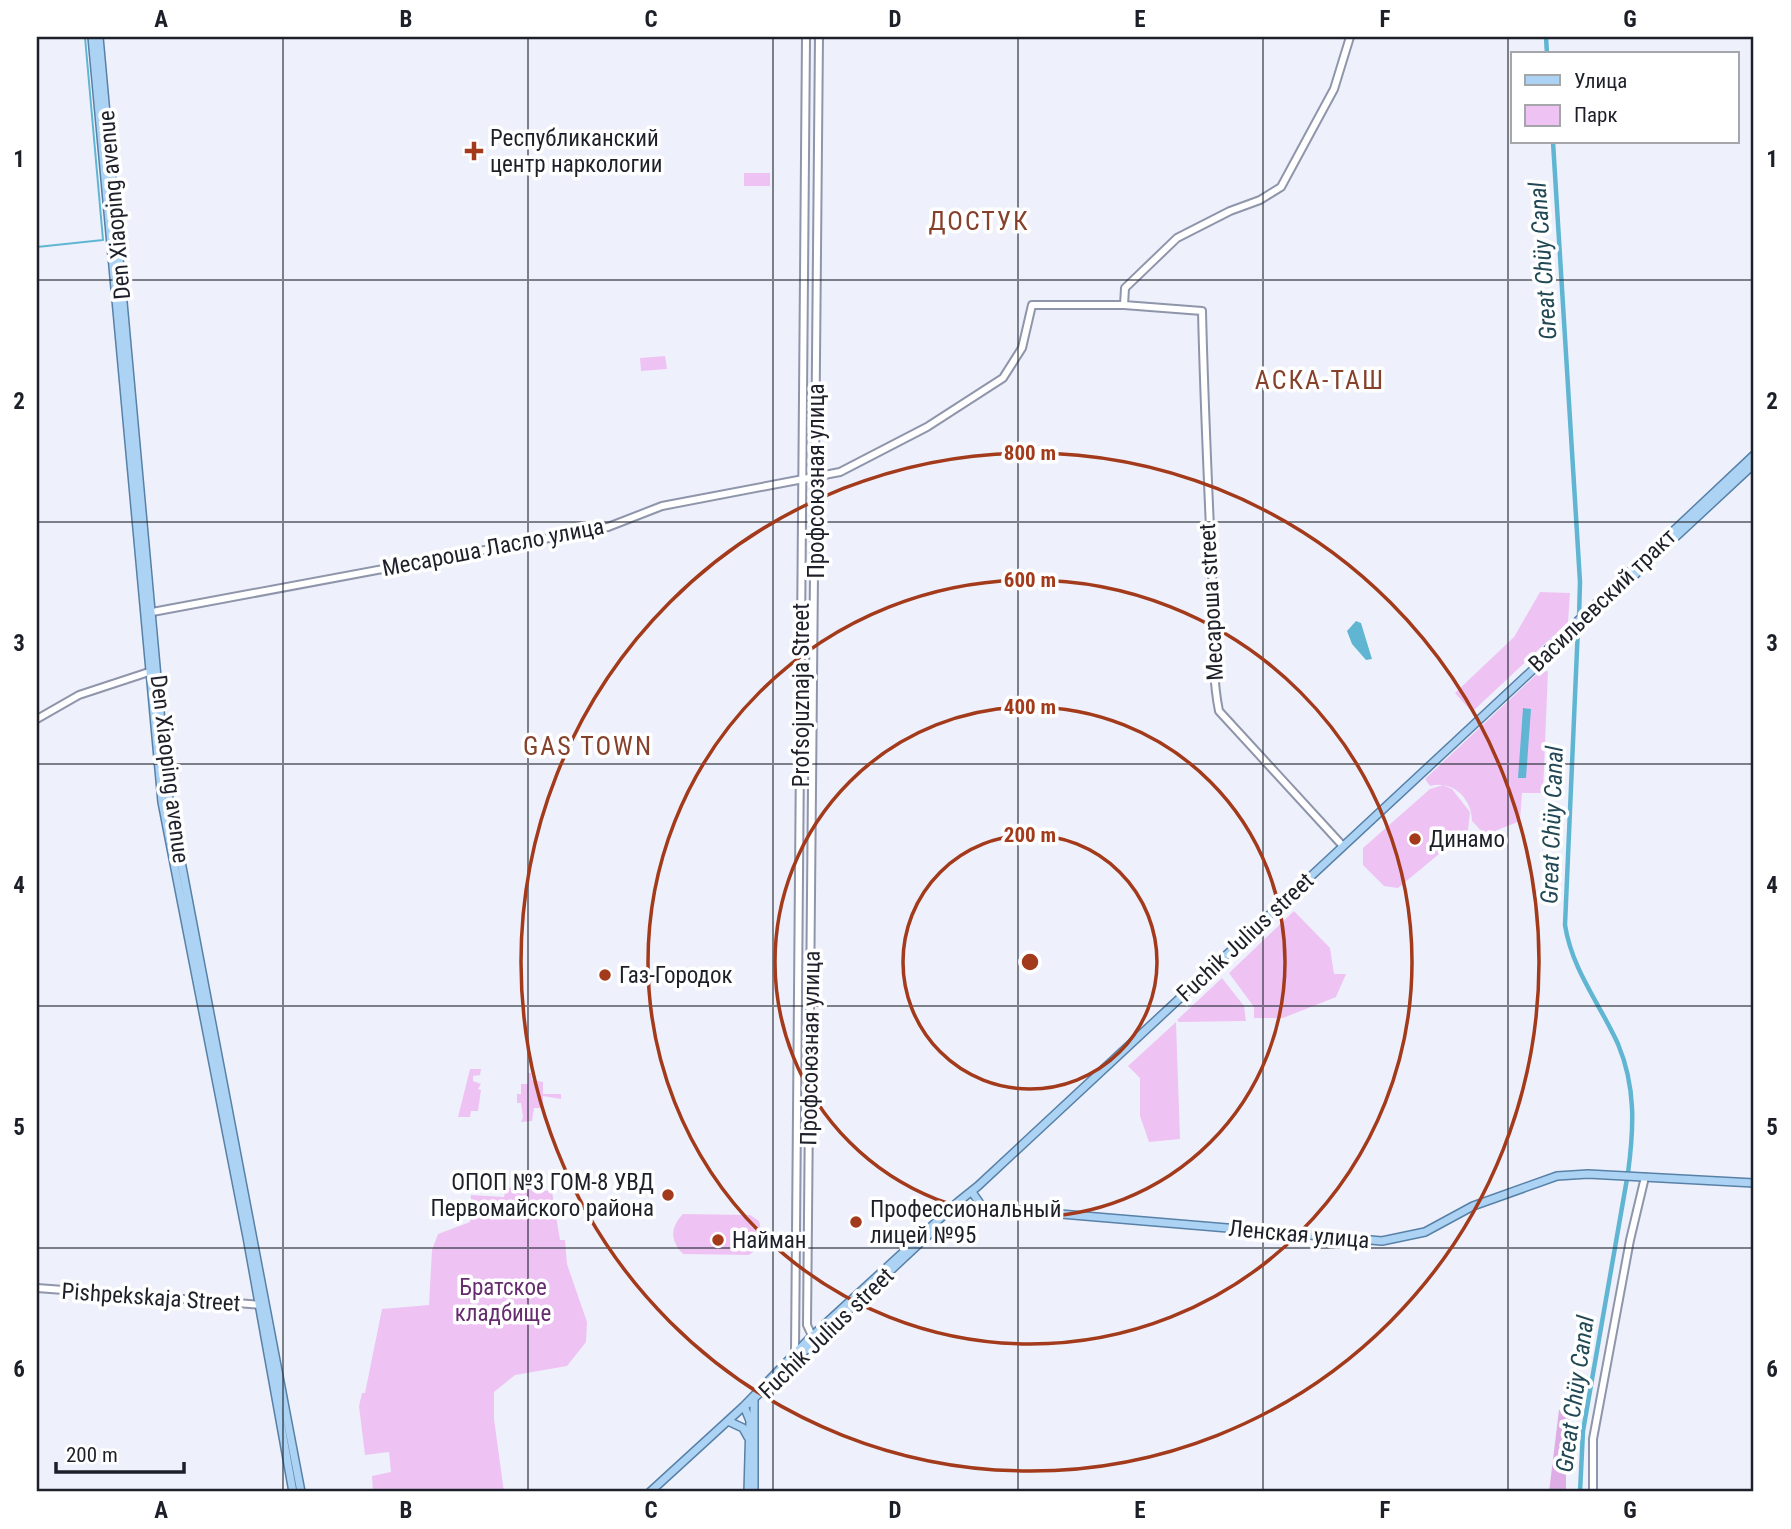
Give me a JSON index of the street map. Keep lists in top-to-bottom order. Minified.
{"streets":{"main road":["Den Xiaoping avenue","Васильевский тракт","Fuchik Julius street","Ленская улица"],"street":["Профсоюзная улица","Месароша Ласло улица","Месароша street","Profsojuznaja Street","Pishpekskaja Street"]},"crossings":[["Den Xiaoping avenue","Месароша Ласло улица"],["Den Xiaoping avenue","Pishpekskaja Street"],["Профсоюзная улица","Месароша Ласло улица"],["Профсоюзная улица","Fuchik Julius street"],["Месароша Ласло улица","Месароша street"],["Месароша Ласло улица","Profsojuznaja Street"],["Васильевский тракт","Fuchik Julius street"],["Месароша street","Fuchik Julius street"],["Profsojuznaja Street","Fuchik Julius street"],["Fuchik Julius street","Ленская улица"]],"districts":["ДОСТУК","АСКА-ТАШ","GAS TOWN"],"water":["Great Chüy Canal"],"parks":["Братское кладбище"],"places":{"health":["Республиканский центр наркологии"],"other":["Динамо","Газ-Городок","ОПОП №3 ГОМ-8 УВД Первомайского района","Профессиональный лицей №95","Найман"]},"legend":["Улица","Парк"],"scale_bar":"200 m","grid":{"columns":["A","B","C","D","E","F","G"],"rows":["1","2","3","4","5","6"]},"rings":["800 m","600 m","400 m","200 m"]}
